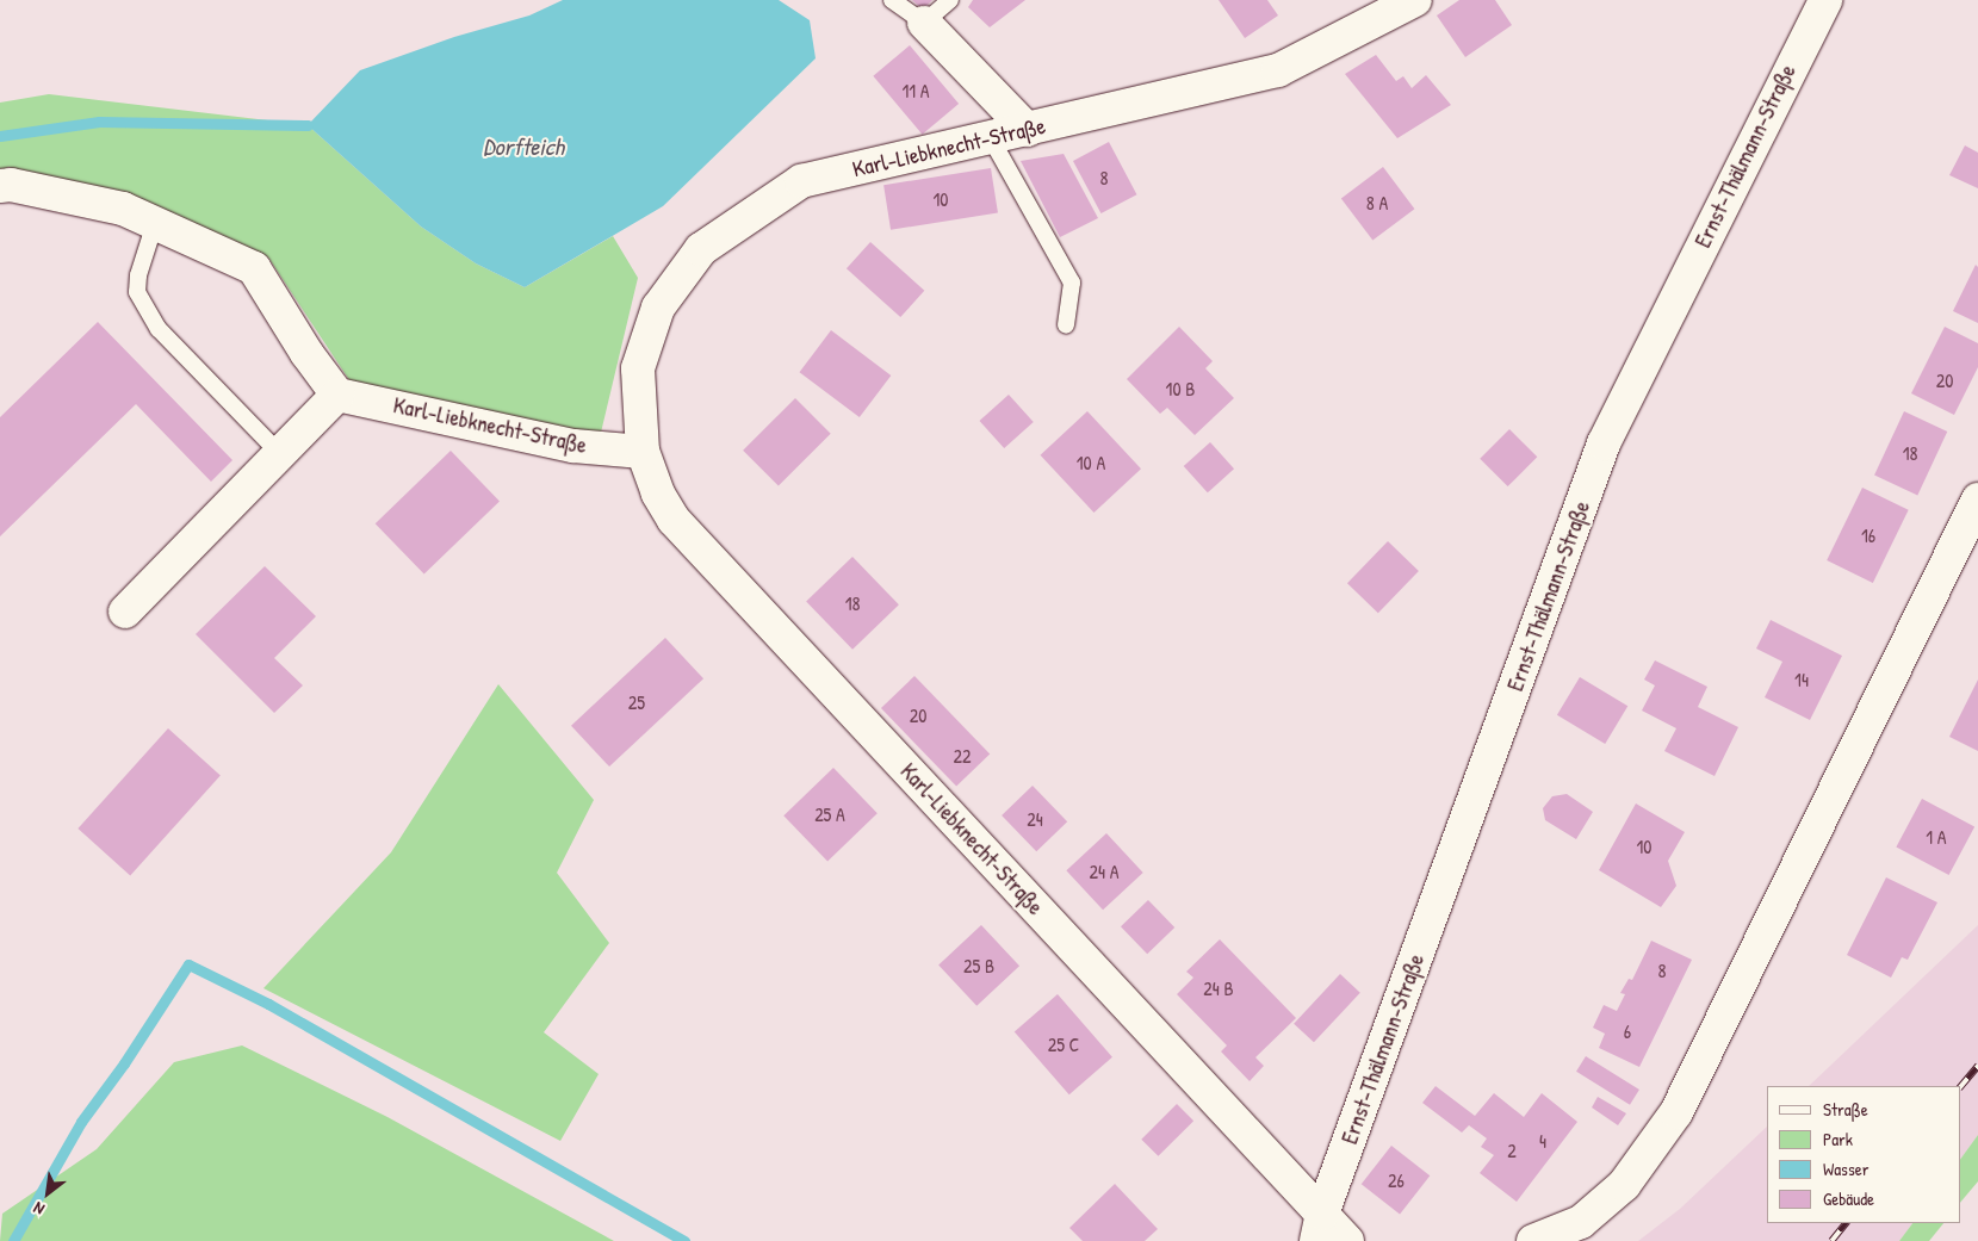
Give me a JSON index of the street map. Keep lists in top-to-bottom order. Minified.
{"streets":{"street":["Karl-Liebknecht-Straße","Ernst-Thälmann-Straße"]},"crossings":[["Karl-Liebknecht-Straße","Ernst-Thälmann-Straße"]],"water":["Dorfteich"],"house_numbers":["11 A","8","10","8 A","20","10 B","18","10 A","16","18","14","25","20","22","25 A","24","1 A","10","24 A","25 B","8","24 B","6","25 C","4","2","26"],"legend":["Straße","Park","Wasser","Gebäude"],"north":"bottom left"}
